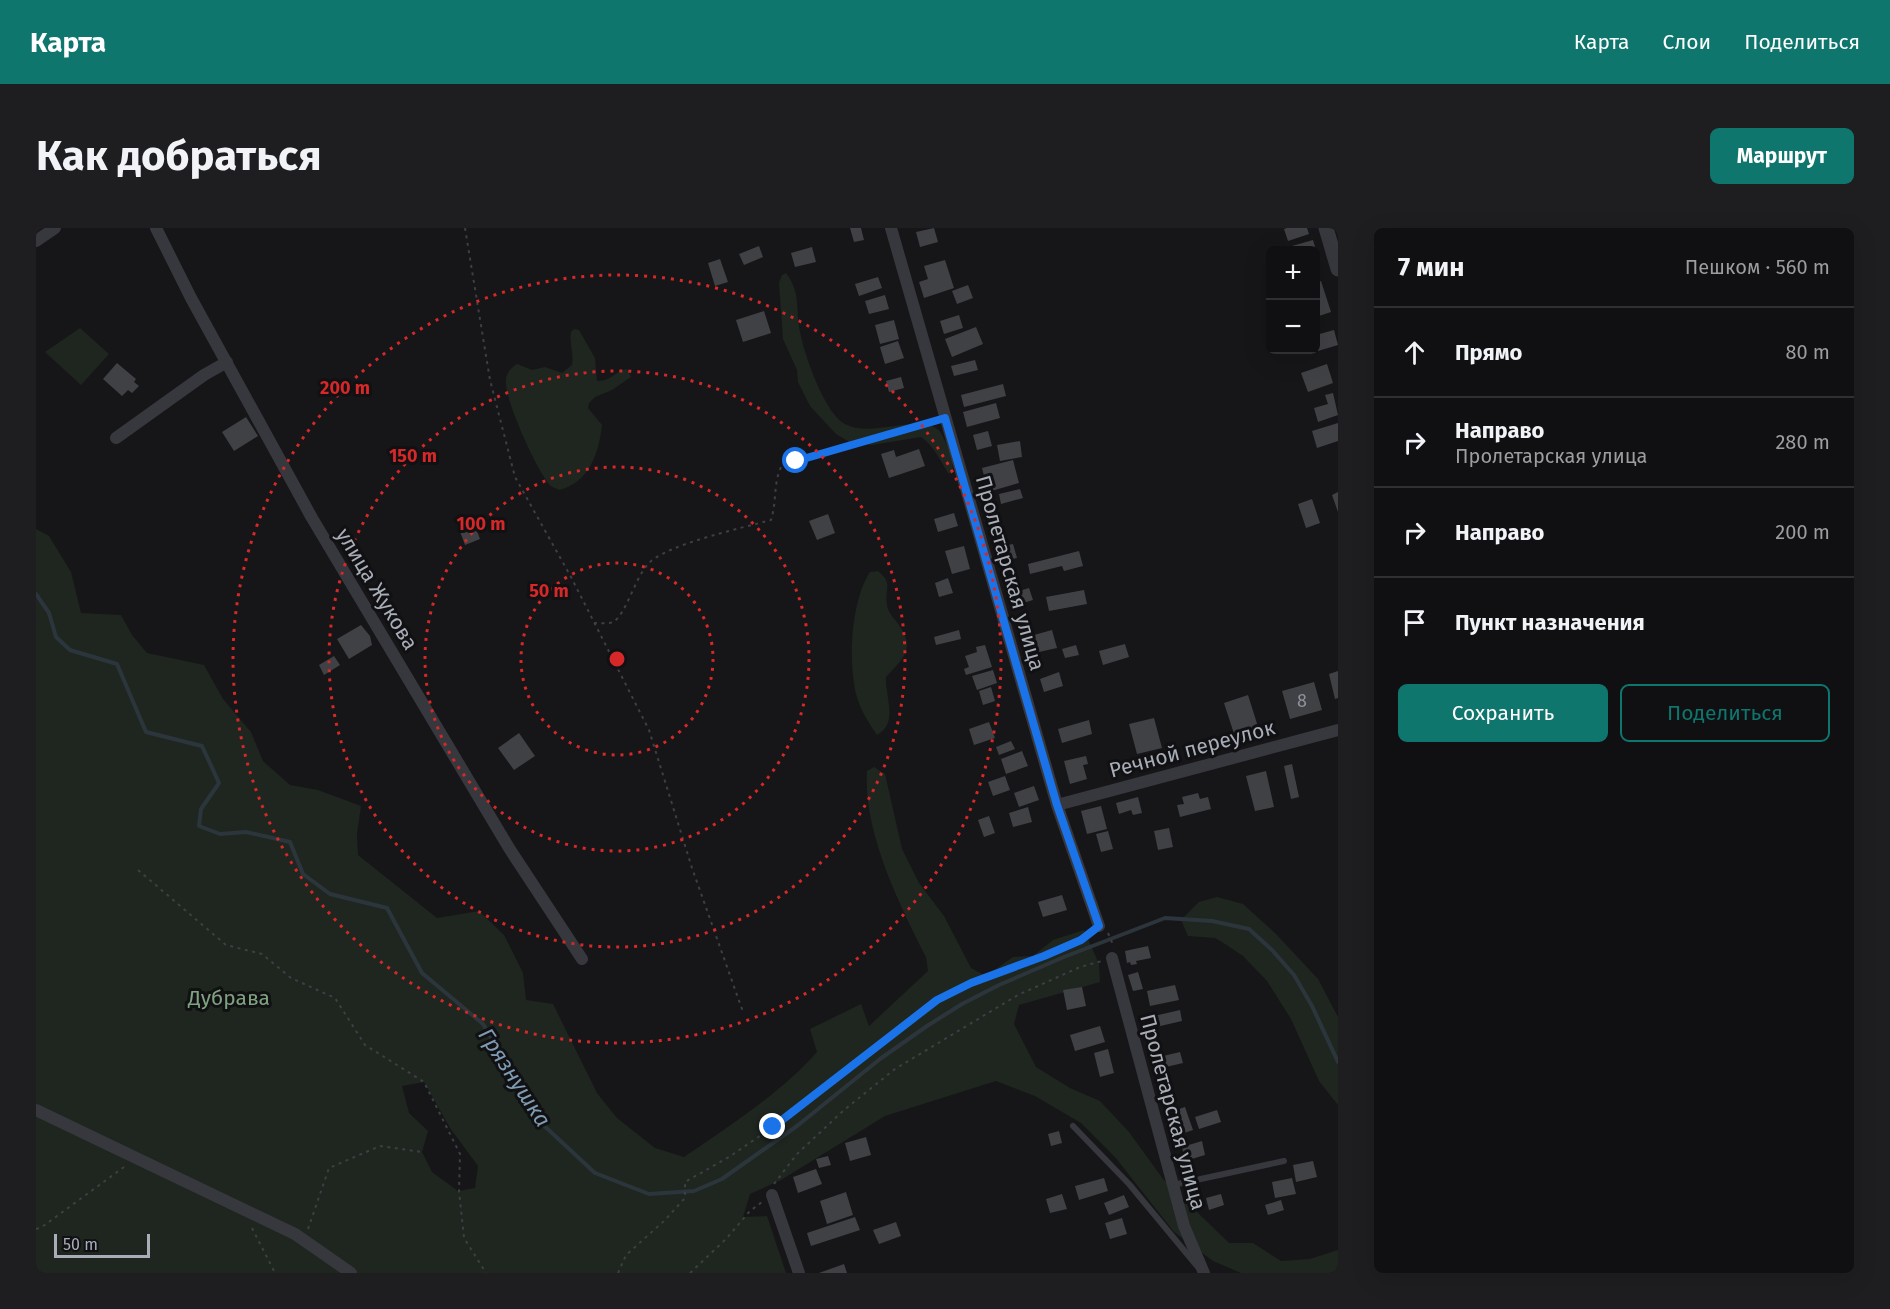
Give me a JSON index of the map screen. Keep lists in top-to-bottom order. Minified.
{"streets":{"street":["Пролетарская улица","улица Жукова","Речной переулок"]},"crossings":[["Пролетарская улица","Речной переулок"]],"water":["Грязнушка"],"parks":["Дубрава"],"house_numbers":["8"],"scale_bar":"50 m","page":{"header":"Карта","nav":["Карта","Слои","Поделиться"],"buttons":["Маршрут",["Сохранить","Поделиться"]],"title":"Как добраться","heading":["7 мин","Пешком · 560 m"],"map_buttons":["+","−"],"list":[["Прямо","80 m"],["Направо","Пролетарская улица","280 m"],["Направо","200 m"],"Пункт назначения"],"scale":"50 m"},"rings":["200 m","150 m","100 m","50 m"]}
